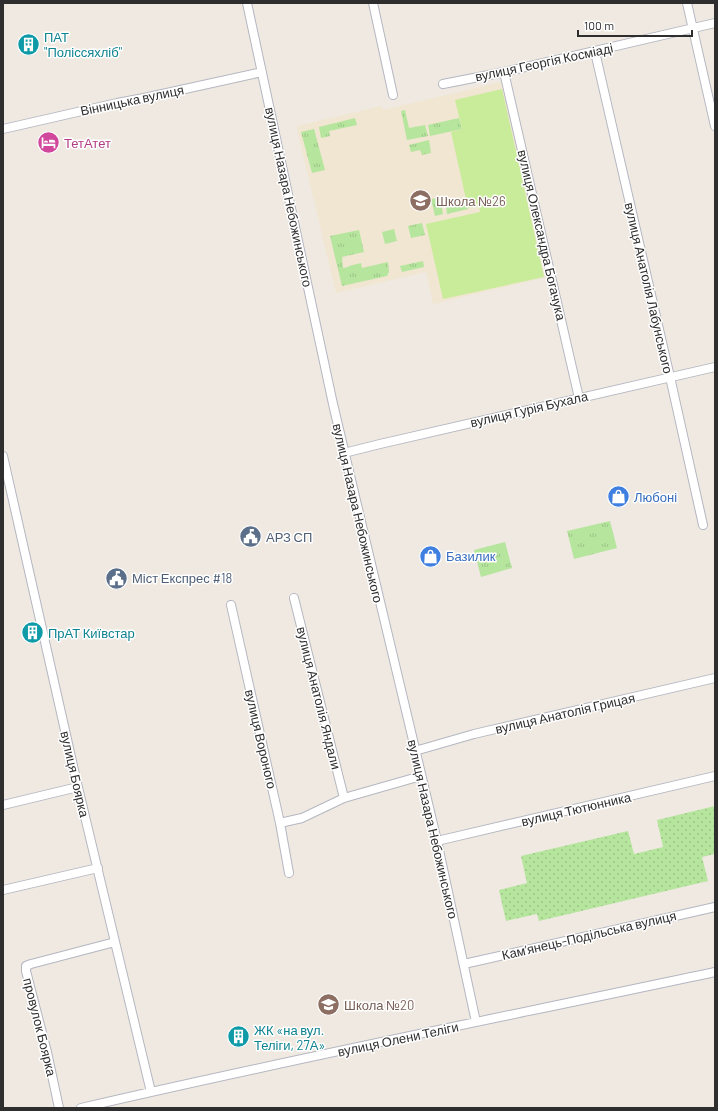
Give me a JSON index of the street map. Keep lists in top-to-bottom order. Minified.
{"streets":{"street":["вулиця Георгія Косміаді","Вінницька вулиця","вулиця Назара Небожинського","вулиця Олександра Богачука","вулиця Анатолія Лабунського","вулиця Гурія Бухала","вулиця Анатолія Яндали","вулиця Анатолія Грицая","вулиця Вороного","вулиця Боярка","вулиця Тютюнника","Камʼянець-Подільська вулиця","провулок Боярка","вулиця Олени Теліги"]},"crossings":[["вулиця Георгія Косміаді","вулиця Олександра Богачука"],["вулиця Георгія Косміаді","вулиця Анатолія Лабунського"],["Вінницька вулиця","вулиця Назара Небожинського"],["вулиця Назара Небожинського","вулиця Гурія Бухала"],["вулиця Назара Небожинського","вулиця Анатолія Грицая"],["вулиця Назара Небожинського","вулиця Тютюнника"],["вулиця Назара Небожинського","Камʼянець-Подільська вулиця"],["вулиця Назара Небожинського","вулиця Олени Теліги"],["вулиця Олександра Богачука","вулиця Гурія Бухала"],["вулиця Анатолія Лабунського","вулиця Гурія Бухала"],["вулиця Боярка","провулок Боярка"],["вулиця Боярка","вулиця Олени Теліги"]],"places":{"building":["ПАТ \"Поліссяхліб\"","ПрАТ Київстар","ЖК «на вул. Теліги, 27А»"],"hotel":["ТетАтет"],"school or university":["Школа №26","Школа №20"],"shop":["Любоні","Базилик"],"public building":["АРЗ СП","Міст Експрес #18"]},"scale_bar":"100 m"}
